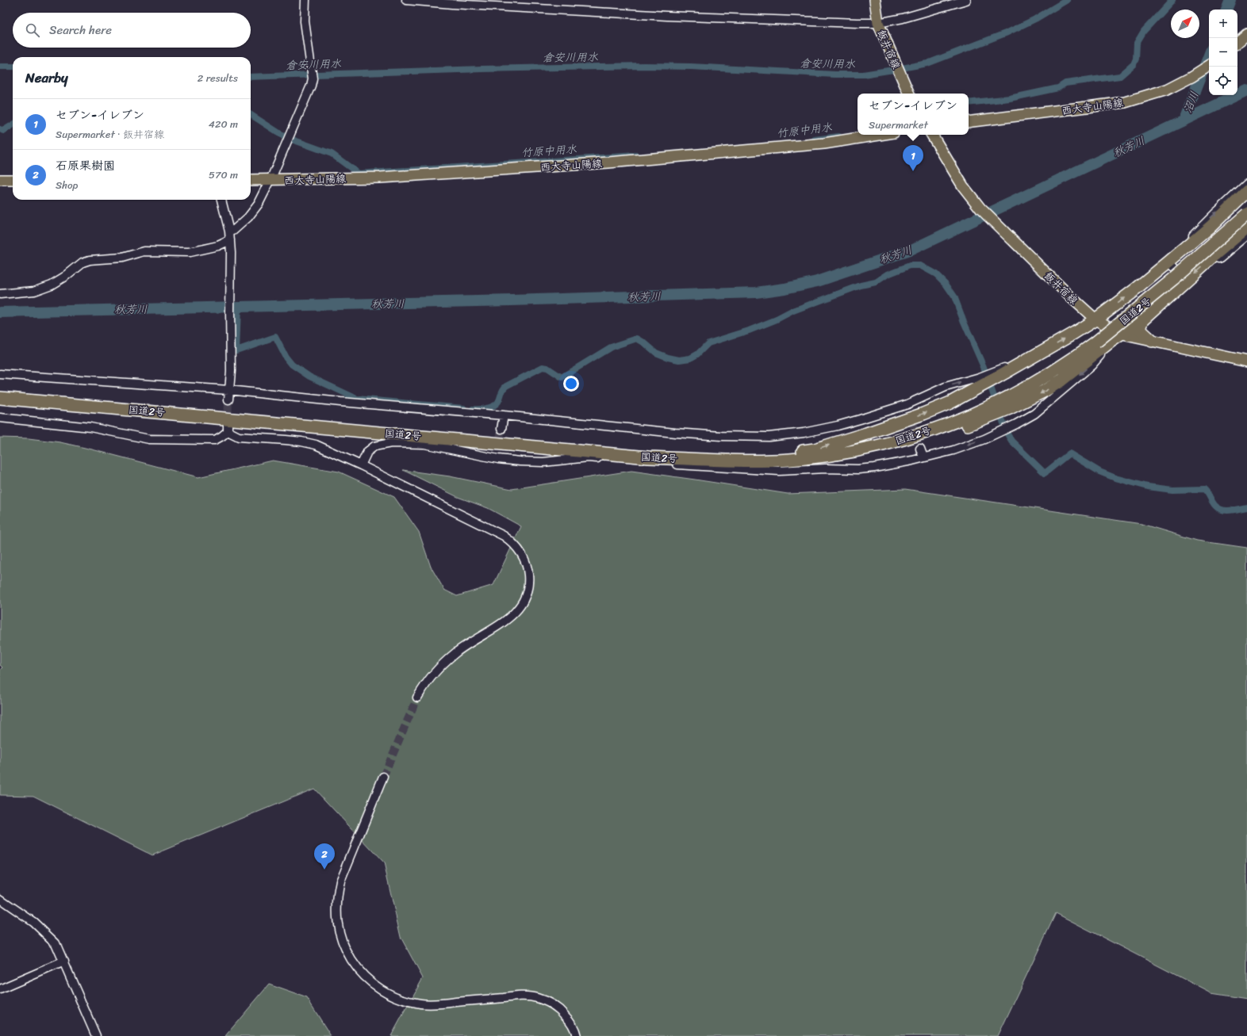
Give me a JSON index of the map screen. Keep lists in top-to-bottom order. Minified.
{"streets":{"highway":["国道2号"],"main road":["飯井宿線","西大寺山陽線"]},"water":["倉安川用水","沼川","竹原中用水","秋芳川"],"north":"top right","page":{"map_buttons":["+","−"],"search":"Search here","heading":["Nearby","2 results"],"popup":["セブン-イレブン","Supermarket"],"list":[{"mark":"1","name":"セブン-イレブン","note":"Supermarket · 飯井宿線","value":"420 m"},{"mark":"2","name":"石原果樹園","note":"Shop","value":"570 m"}],"pins":["1","2"]}}
